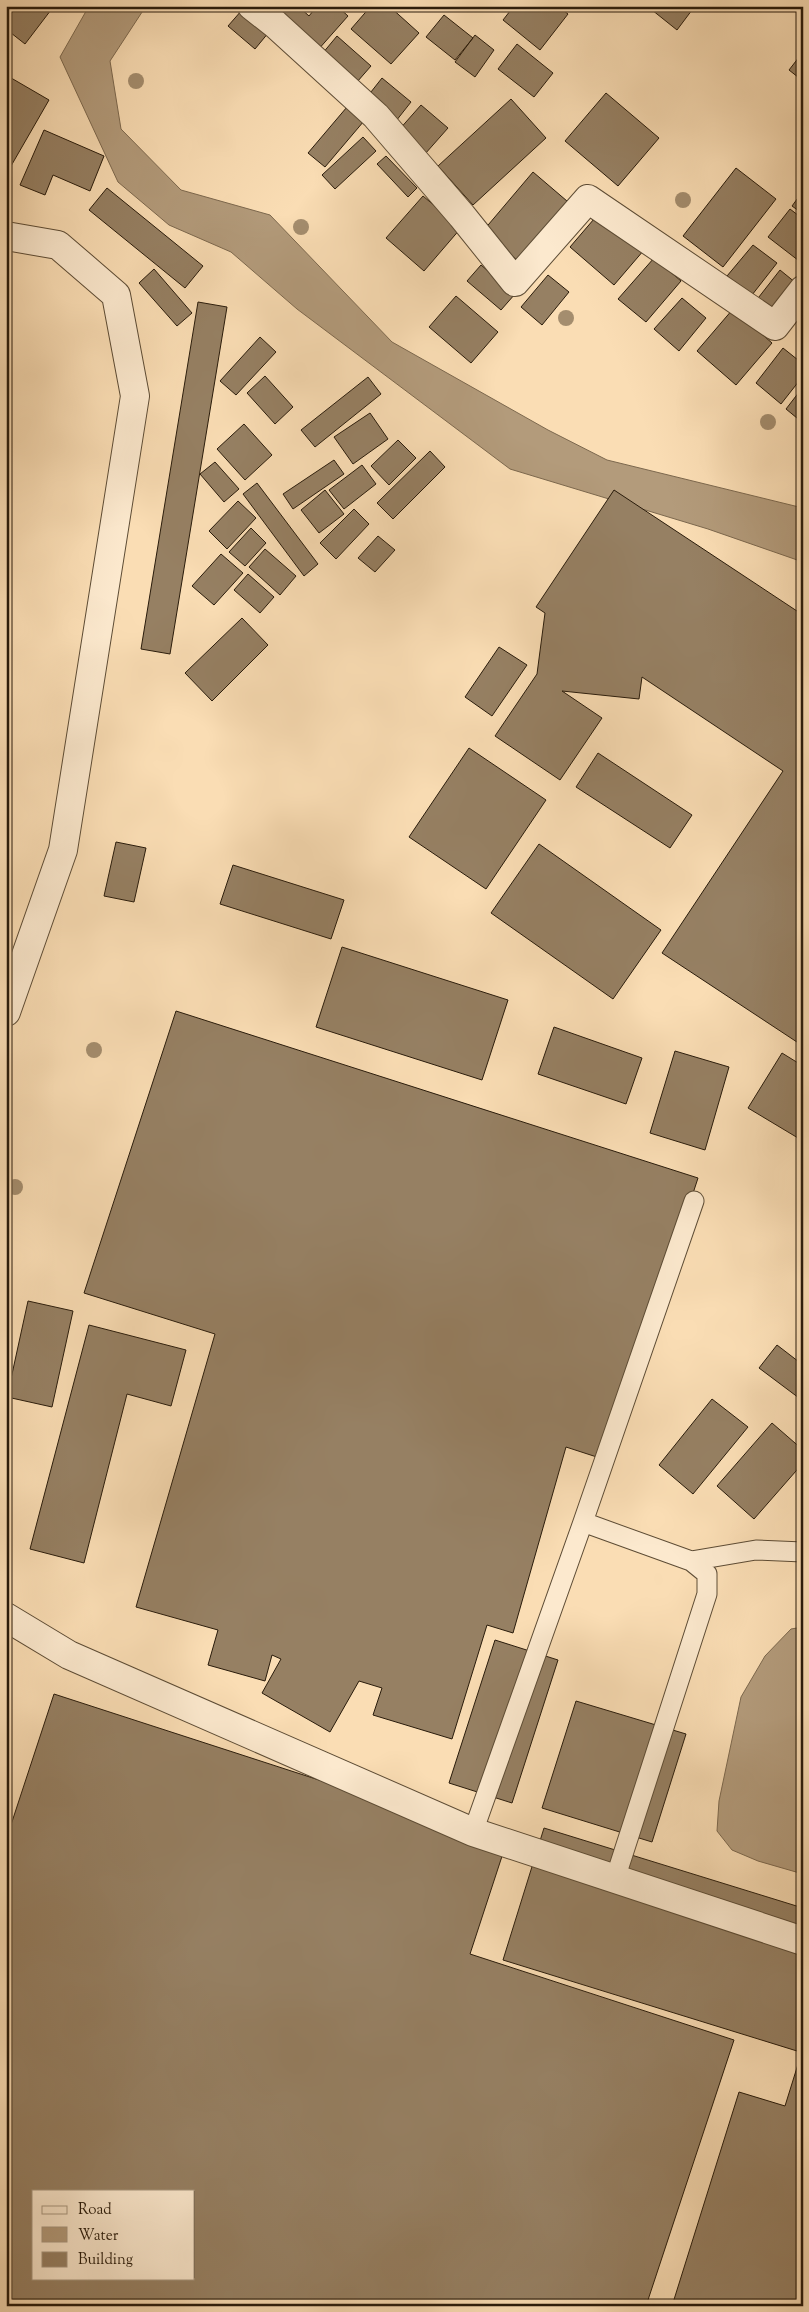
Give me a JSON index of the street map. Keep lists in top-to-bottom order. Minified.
{"legend":["Road","Water","Building"]}
